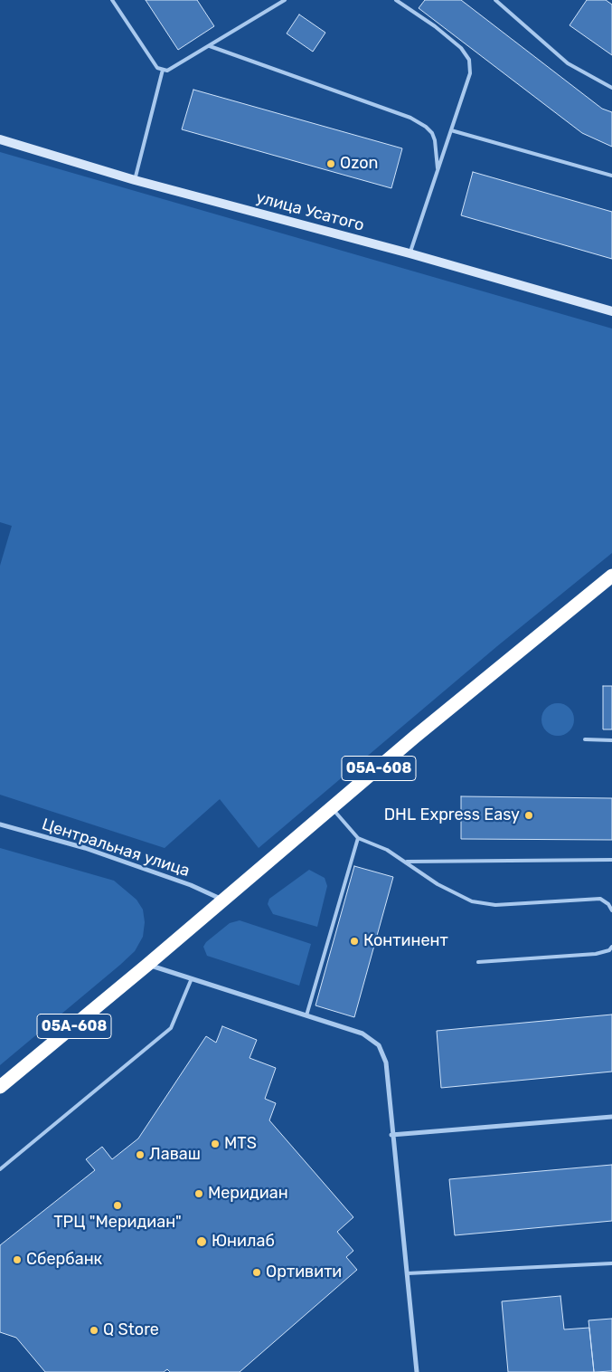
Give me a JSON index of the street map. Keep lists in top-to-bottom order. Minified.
{"streets":{"highway":["05А-608"],"street":["улица Усатого","Центральная улица"]},"crossings":[["05А-608","Центральная улица"]],"places":["Ozon","DHL Express Easy","Континент","MTS","Лаваш","Меридиан","ТРЦ \"Меридиан\"","Юнилаб","Сбербанк","Ортивити","Q Store"]}
